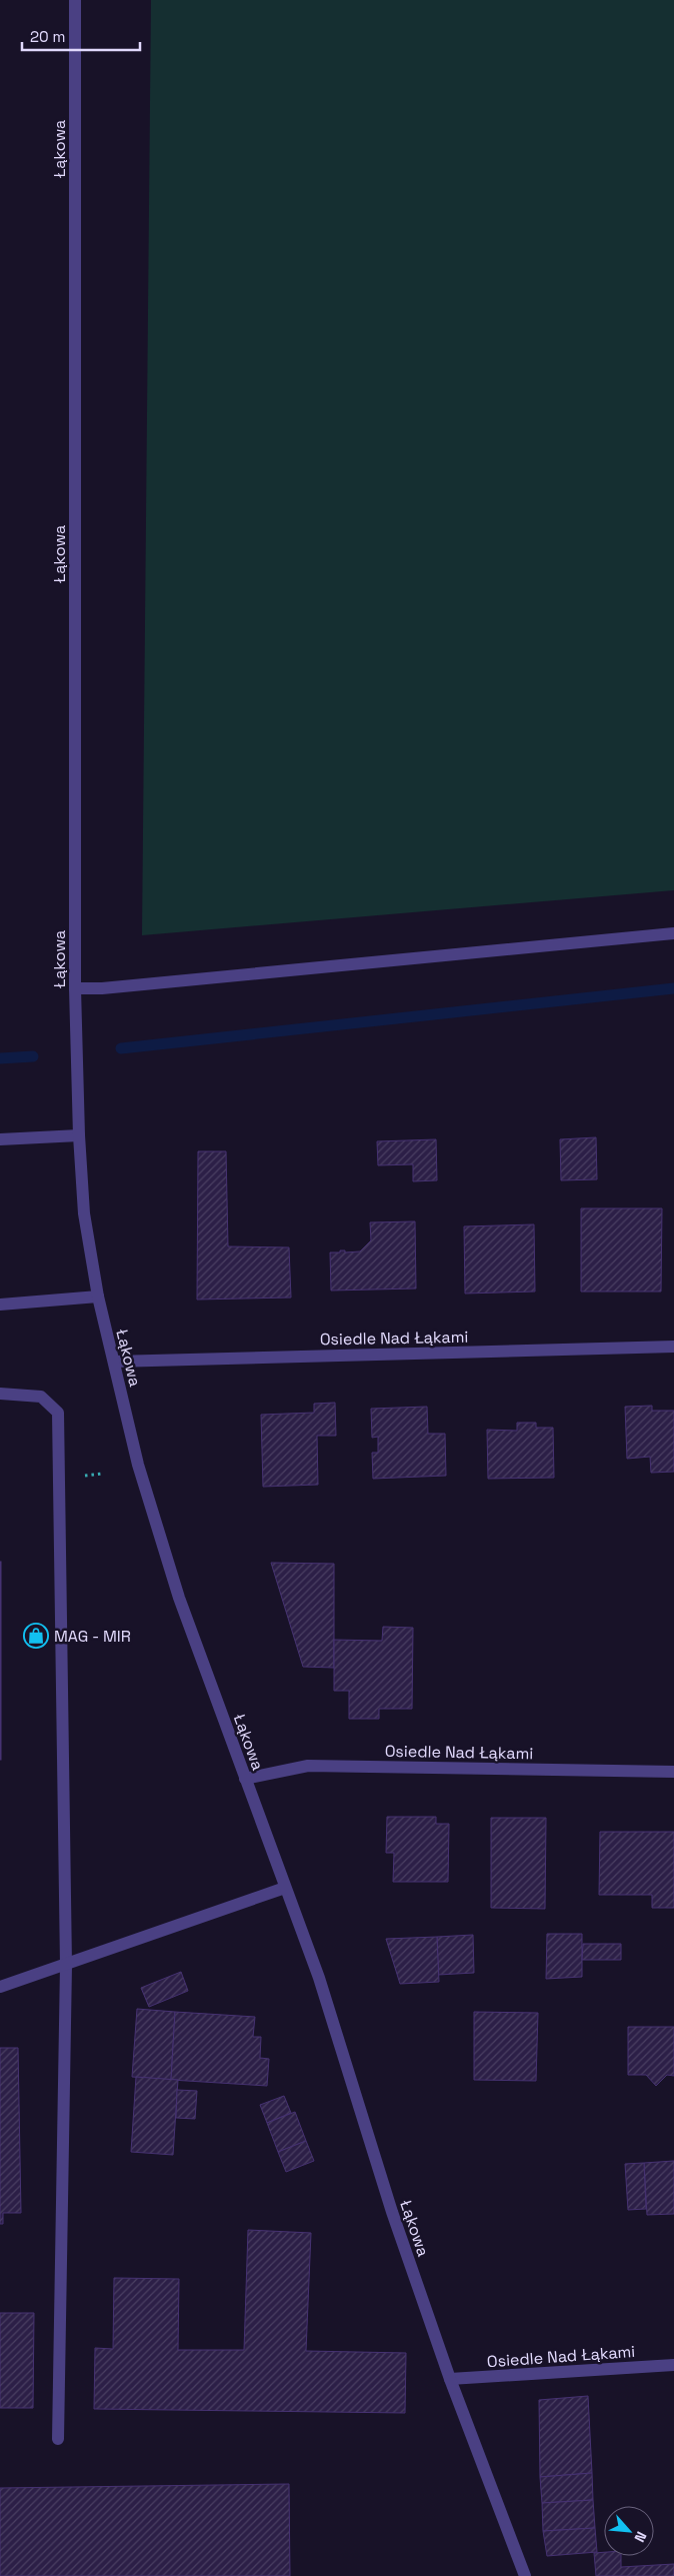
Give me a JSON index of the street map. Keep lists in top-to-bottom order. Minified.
{"streets":{"street":["Łąkowa","Osiedle Nad Łąkami"]},"crossings":[["Łąkowa","Osiedle Nad Łąkami"]],"places":{"shop":["MAG - MIR"]},"scale_bar":"20 m","north":"bottom right"}
